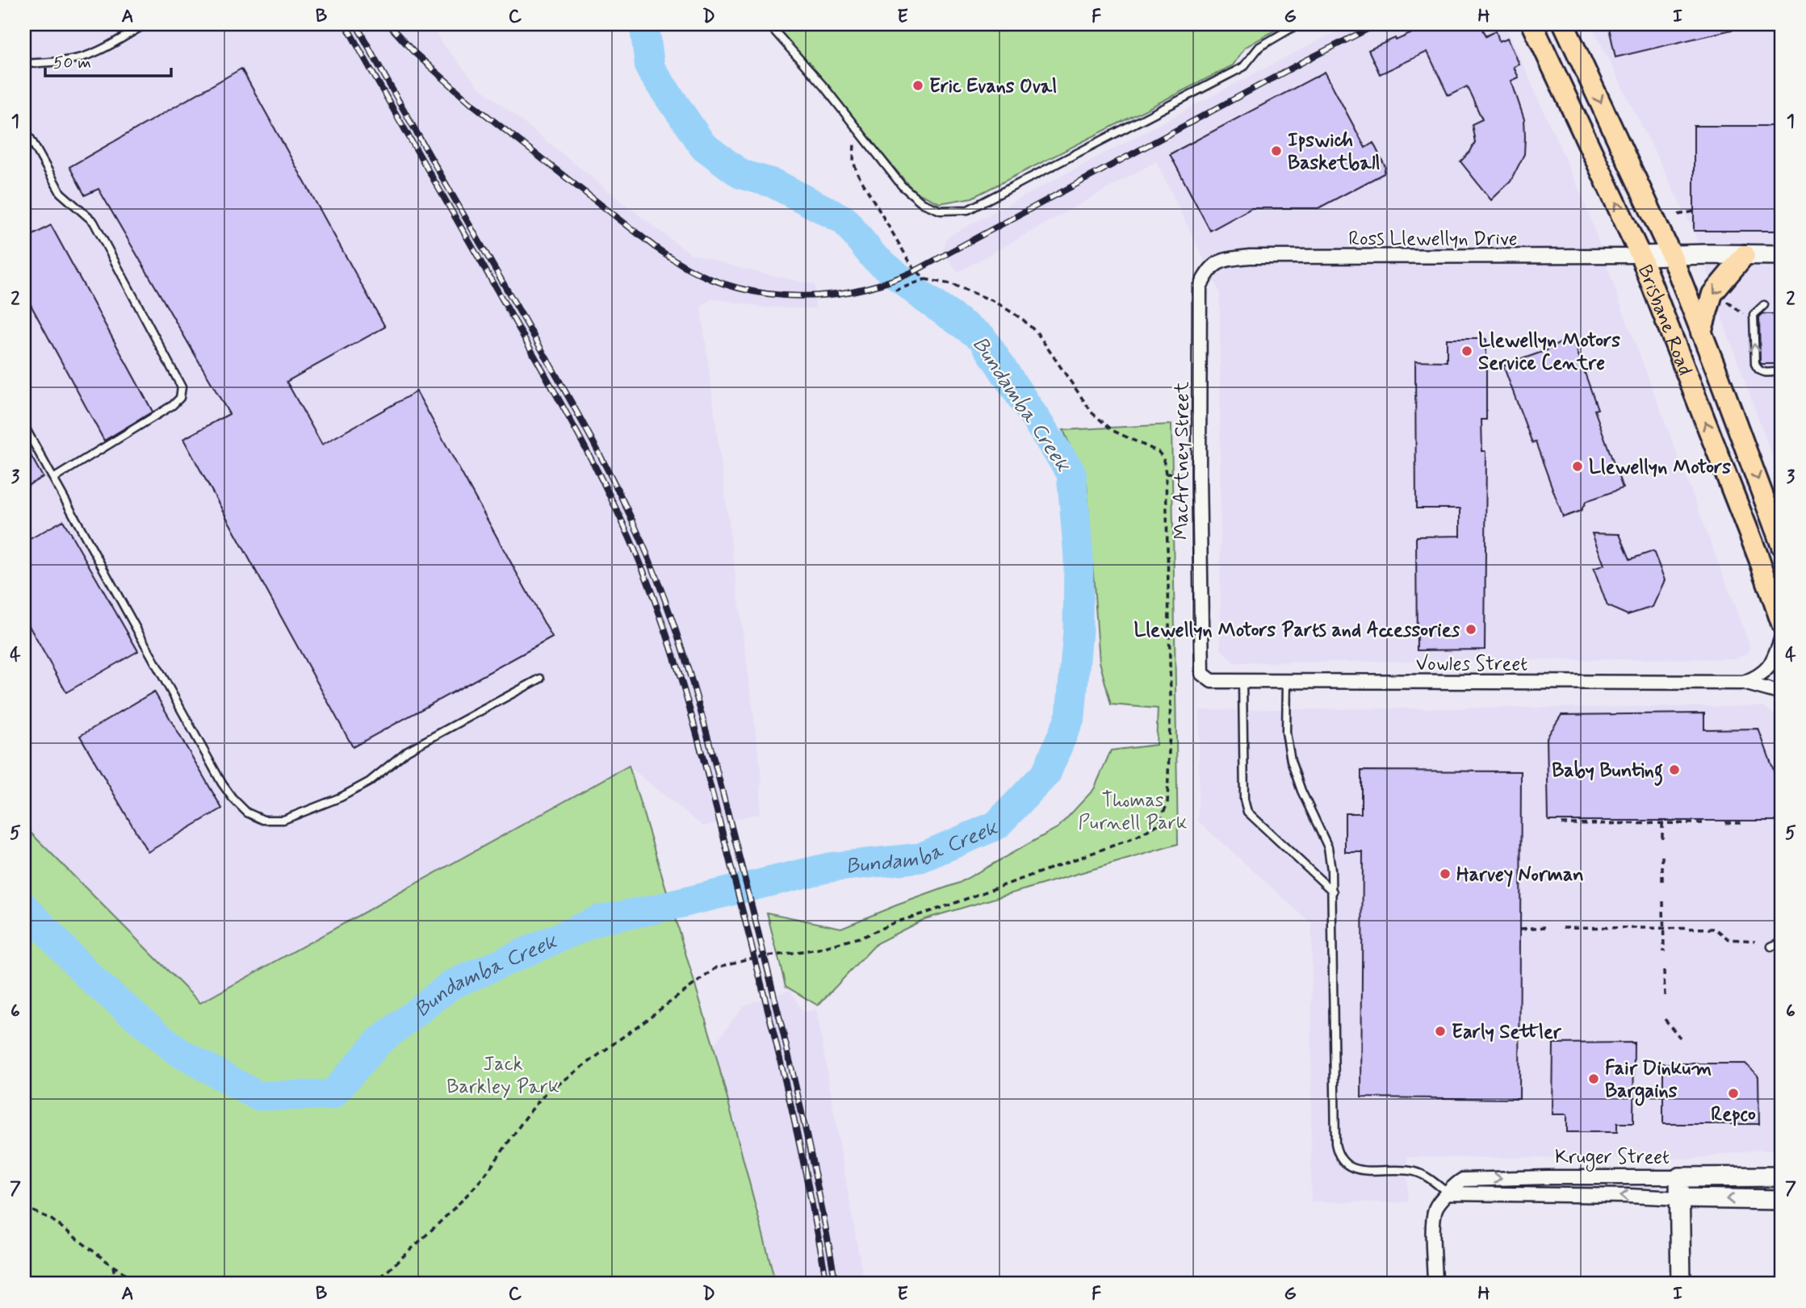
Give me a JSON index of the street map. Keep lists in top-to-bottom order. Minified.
{"streets":{"main road":["Brisbane Road"],"street":["Ross Llewellyn Drive","MacArtney Street","Vowles Street","Kruger Street"]},"crossings":[["Ross Llewellyn Drive","Brisbane Road"],["Ross Llewellyn Drive","MacArtney Street"],["MacArtney Street","Vowles Street"]],"water":["Bundamba Creek"],"parks":["Thomas Purnell Park","Jack Barkley Park"],"places":["Eric Evans Oval","Ipswich Basketball","Llewellyn Motors Service Centre","Llewellyn Motors","Llewellyn Motors Parts and Accessories","Baby Bunting","Harvey Norman","Early Settler","Fair Dinkum Bargains","Repco"],"scale_bar":"50 m","grid":{"columns":["A","B","C","D","E","F","G","H","I"],"rows":["1","2","3","4","5","6","7"]}}
